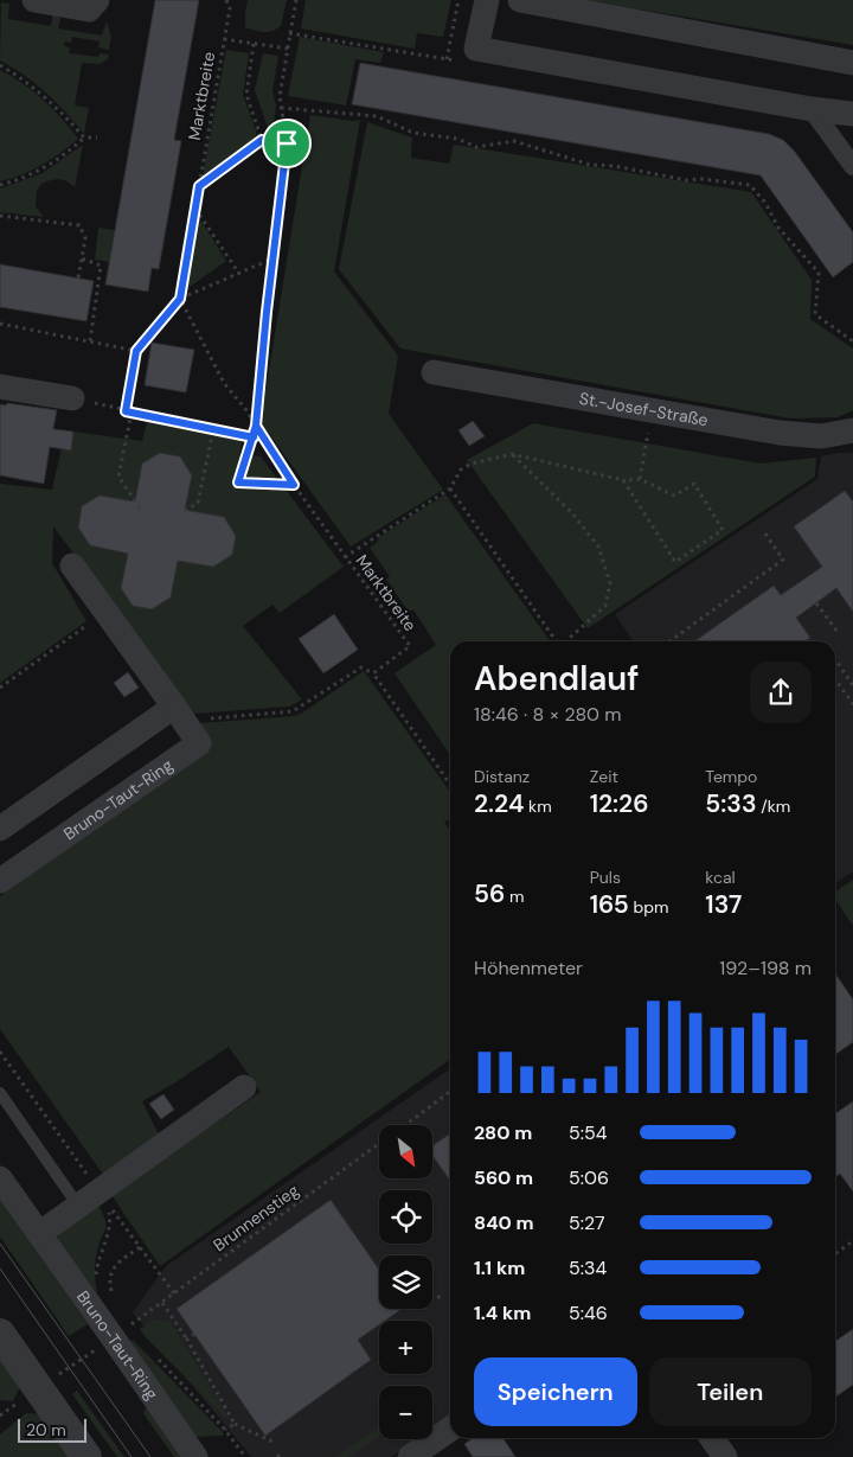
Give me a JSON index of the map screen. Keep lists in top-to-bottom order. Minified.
{"streets":{"street":["St.-Josef-Straße","Bruno-Taut-Ring"],"path":["Marktbreite","Brunnenstieg"]},"scale_bar":"20 m","north":"bottom right","page":{"heading":["Abendlauf","18:46 · 8 × 280 m"],"stats":[["Distanz","2.24 km"],["Zeit","12:26"],["Tempo","5:33 /km"],["56 m"],["Puls","165 bpm"],["kcal","137"]],"chart":["Höhenmeter","192–198 m"],"list":[{"name":"280 m","note":"5:54"},{"name":"560 m","note":"5:06"},{"name":"840 m","note":"5:27"},{"name":"1.1 km","note":"5:34"},{"name":"1.4 km","note":"5:46"}],"map_buttons":["+","−"],"buttons":["Speichern","Teilen"],"scale":"20 m"}}
